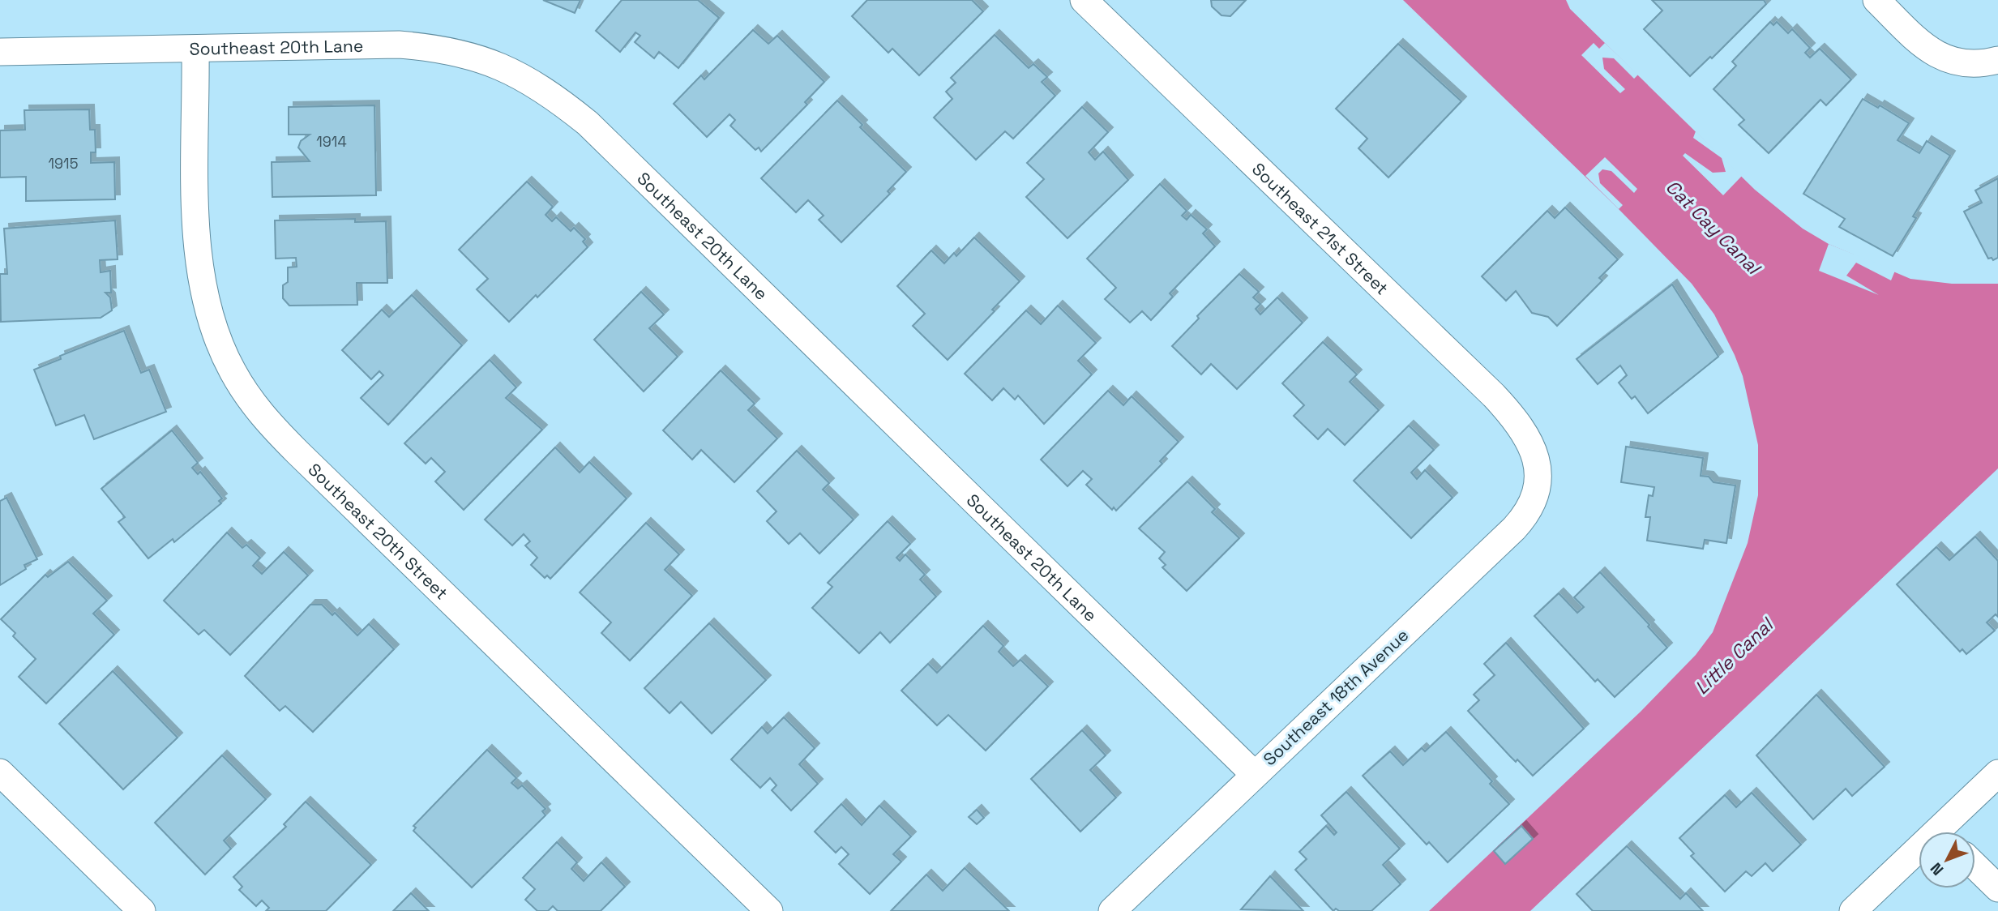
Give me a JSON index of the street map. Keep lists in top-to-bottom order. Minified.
{"streets":{"street":["Southeast 20th Lane","Southeast 21st Street","Southeast 20th Street","Southeast 18th Avenue"]},"crossings":[["Southeast 20th Lane","Southeast 20th Street"],["Southeast 20th Lane","Southeast 18th Avenue"],["Southeast 21st Street","Southeast 18th Avenue"]],"water":["Cat Cay Canal","Little Canal"],"house_numbers":["1914","1915"],"north":"bottom left"}
